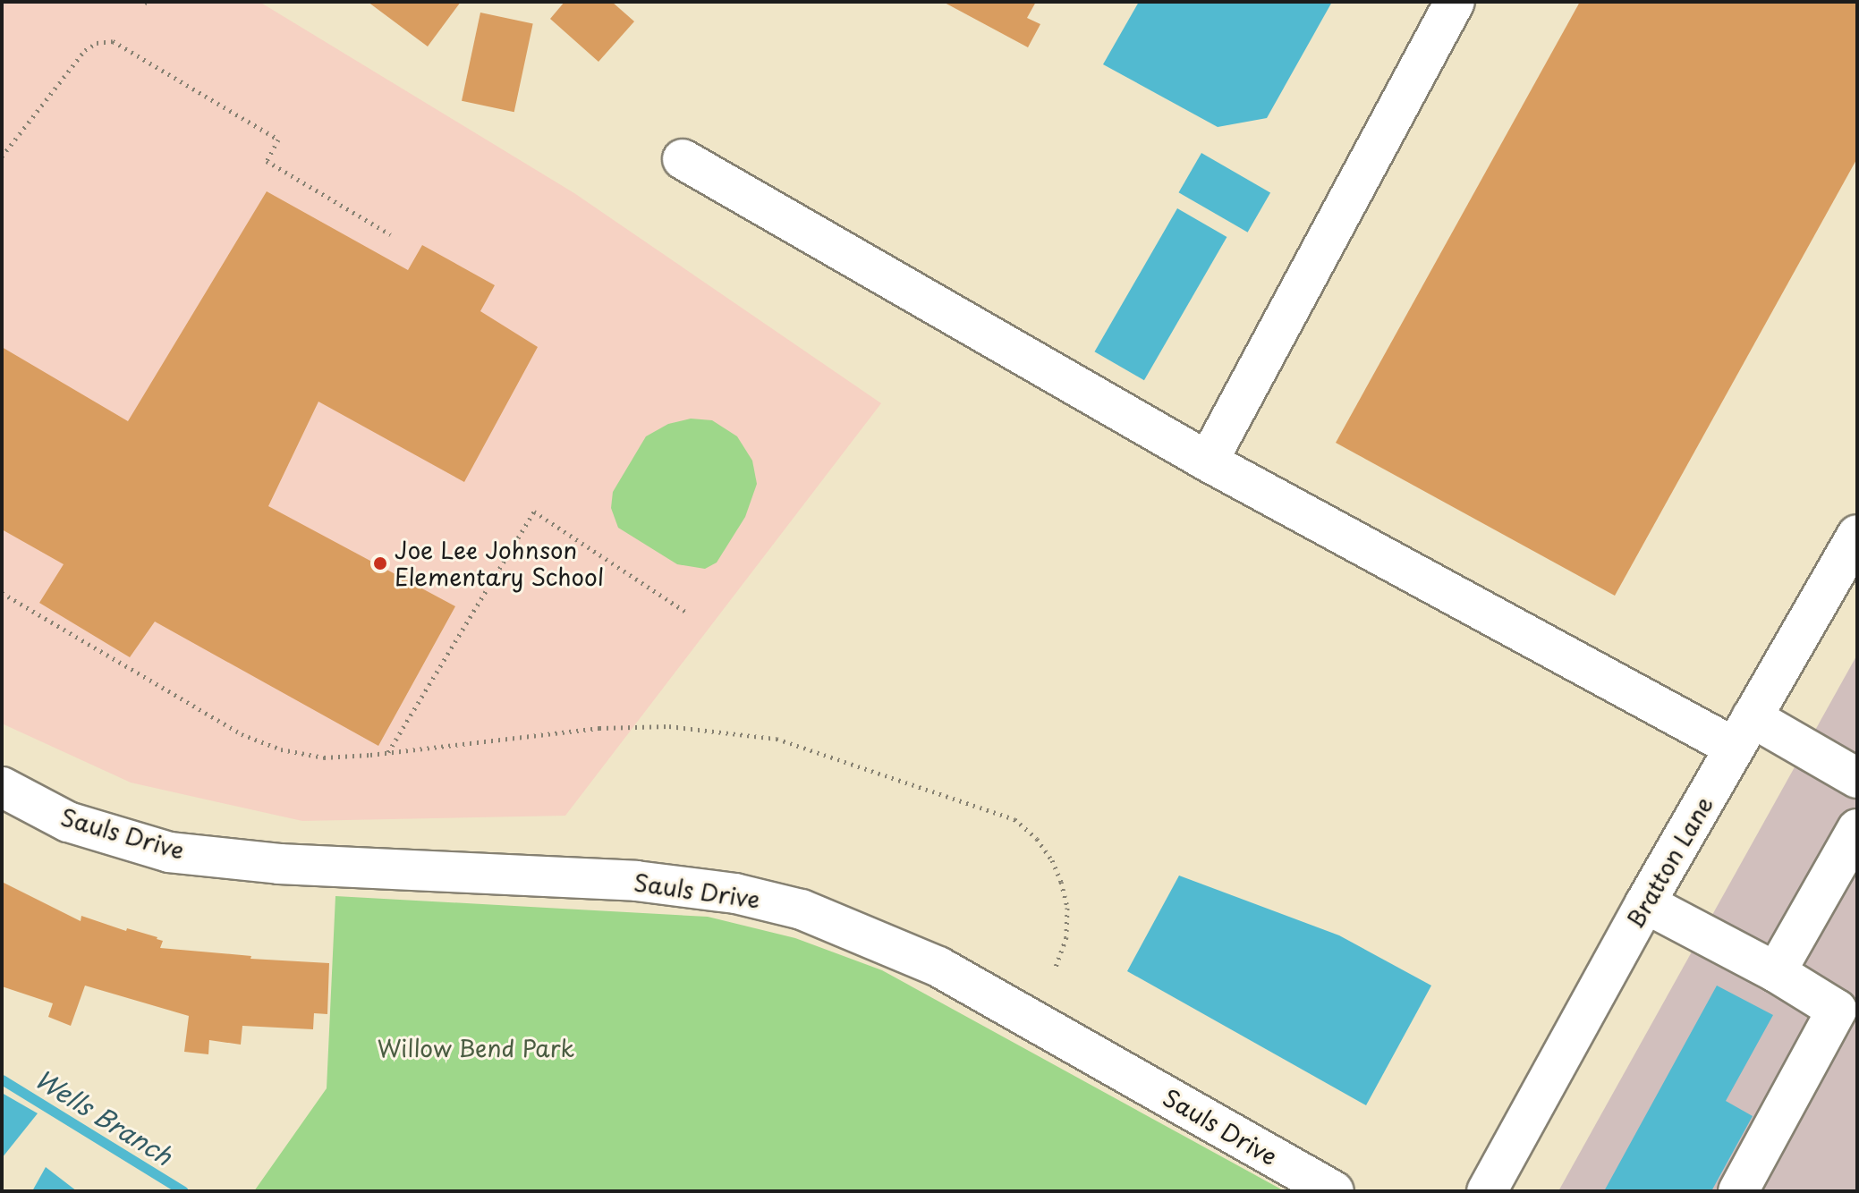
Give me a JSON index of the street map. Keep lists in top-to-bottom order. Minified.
{"streets":{"street":["Sauls Drive","Bratton Lane"]},"water":["Wells Branch"],"parks":["Willow Bend Park"],"places":["Joe Lee Johnson Elementary School"]}
